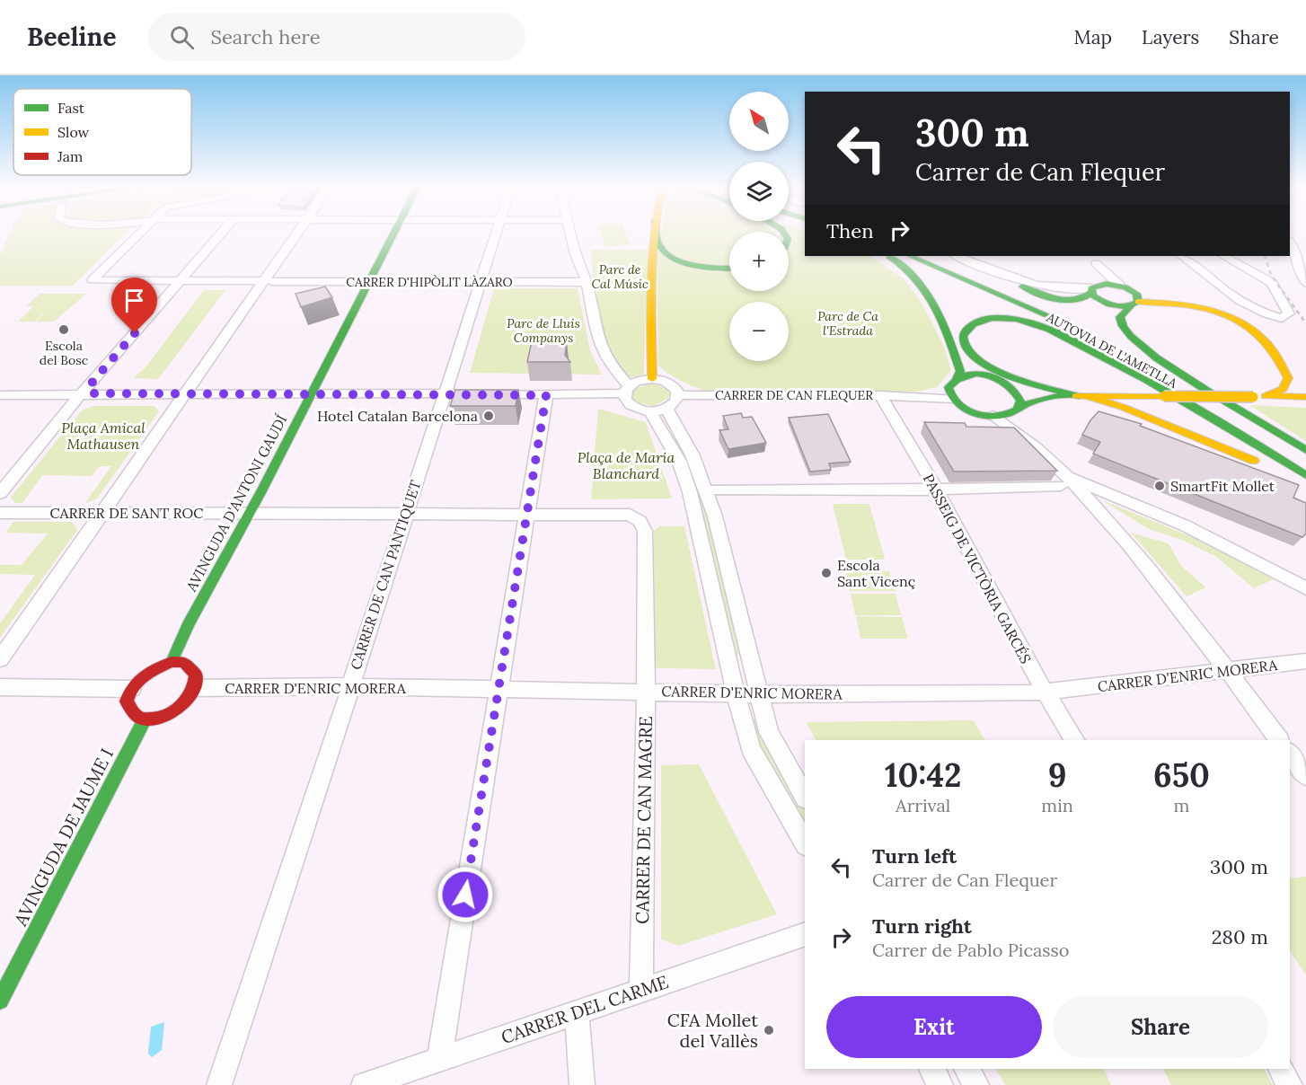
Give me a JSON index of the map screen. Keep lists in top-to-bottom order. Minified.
{"streets":{"main road":["AUTOVIA DE L'AMETLLA","AVINGUDA D'ANTONI GAUDÍ","AVINGUDA DE JAUME I"],"street":["CARRER D'HIPÒLIT LÀZARO","CARRER DE CAN FLEQUER","CARRER DE SANT ROC","PASSEIG DE VICTÒRIA GARCÉS","CARRER DE CAN PANTIQUET","CARRER D'ENRIC MORERA","CARRER DE CAN MAGRE","CARRER DEL CARME"]},"crossings":[["CARRER D'HIPÒLIT LÀZARO","AVINGUDA D'ANTONI GAUDÍ"],["CARRER D'HIPÒLIT LÀZARO","CARRER DE CAN PANTIQUET"],["CARRER DE CAN FLEQUER","PASSEIG DE VICTÒRIA GARCÉS"],["AVINGUDA D'ANTONI GAUDÍ","CARRER DE SANT ROC"],["AVINGUDA D'ANTONI GAUDÍ","CARRER D'ENRIC MORERA"],["AVINGUDA D'ANTONI GAUDÍ","AVINGUDA DE JAUME I"],["CARRER DE SANT ROC","CARRER DE CAN PANTIQUET"],["CARRER DE SANT ROC","CARRER DE CAN MAGRE"],["PASSEIG DE VICTÒRIA GARCÉS","CARRER D'ENRIC MORERA"],["CARRER DE CAN PANTIQUET","CARRER D'ENRIC MORERA"],["CARRER D'ENRIC MORERA","CARRER DE CAN MAGRE"],["CARRER D'ENRIC MORERA","AVINGUDA DE JAUME I"],["CARRER DE CAN MAGRE","CARRER DEL CARME"]],"parks":["Parc de Cal Músic","Parc de Ca l'Estrada","Parc de Lluis Companys","Plaça Amical Mathausen","Plaça de Maria Blanchard"],"places":["Escola del Bosc","Hotel Catalan Barcelona","SmartFit Mollet","Escola Sant Vicenç","CFA Mollet del Vallès"],"legend":["Fast","Slow","Jam"],"north":"top left","page":{"header":"Beeline","search":"Search here","nav":["Map","Layers","Share"],"map_buttons":["+","−"],"turn":["300 m","Carrer de Can Flequer"],"then":"Then","eta":["10:42","Arrival","9","min","650","m"],"list":[{"name":"Turn left","note":"Carrer de Can Flequer","value":"300 m"},{"name":"Turn right","note":"Carrer de Pablo Picasso","value":"280 m"}],"buttons":["Exit","Share"]}}
